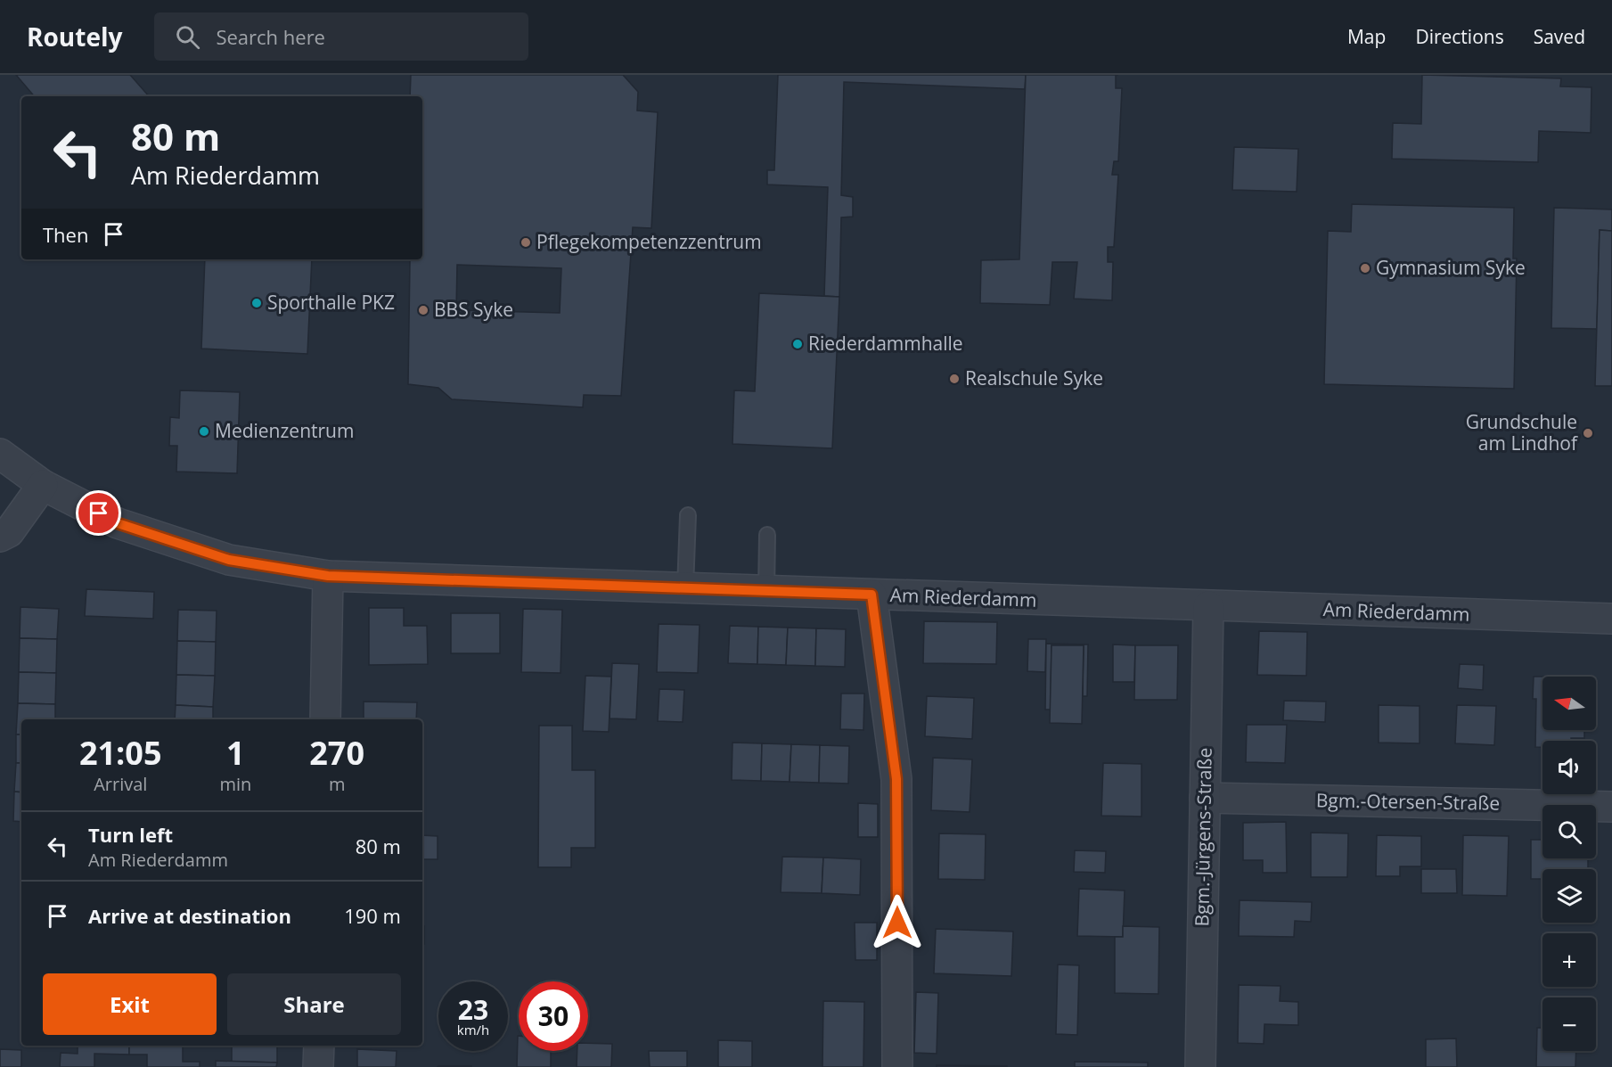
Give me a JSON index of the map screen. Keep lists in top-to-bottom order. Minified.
{"streets":{"street":["Am Riederdamm","Bgm.-Otersen-Straße","Bgm.-Jürgens-Straße"]},"crossings":[["Am Riederdamm","Bgm.-Jürgens-Straße"],["Bgm.-Otersen-Straße","Bgm.-Jürgens-Straße"]],"places":["Pflegekompetenzzentrum","Gymnasium Syke","Sporthalle PKZ","BBS Syke","Riederdammhalle","Realschule Syke","Medienzentrum","Grundschule am Lindhof"],"north":"left","page":{"header":"Routely","search":"Search here","nav":["Map","Directions","Saved"],"turn":["80 m","Am Riederdamm"],"then":"Then","map_buttons":["+","−"],"eta":["21:05","Arrival","1","min","270","m"],"list":[{"name":"Turn left","note":"Am Riederdamm","value":"80 m"},{"name":"Arrive at destination","value":"190 m"}],"buttons":["Exit","Share"],"speed":"23 km/h","limit":"30"}}
